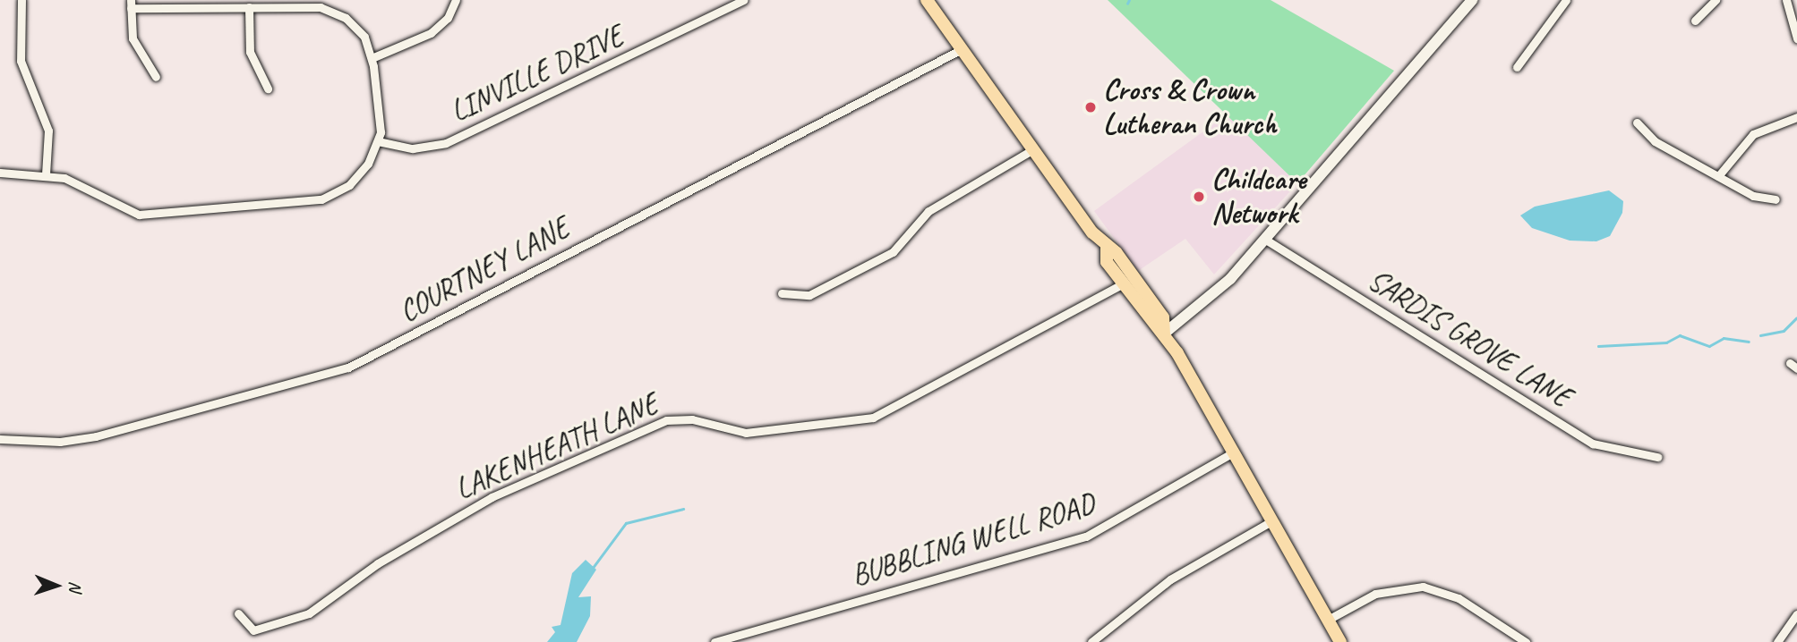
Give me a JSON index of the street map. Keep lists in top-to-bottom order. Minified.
{"streets":{"street":["LINVILLE DRIVE","COURTNEY LANE","SARDIS GROVE LANE","LAKENHEATH LANE","BUBBLING WELL ROAD"]},"places":["Cross & Crown Lutheran Church","Childcare Network"],"north":"right"}
